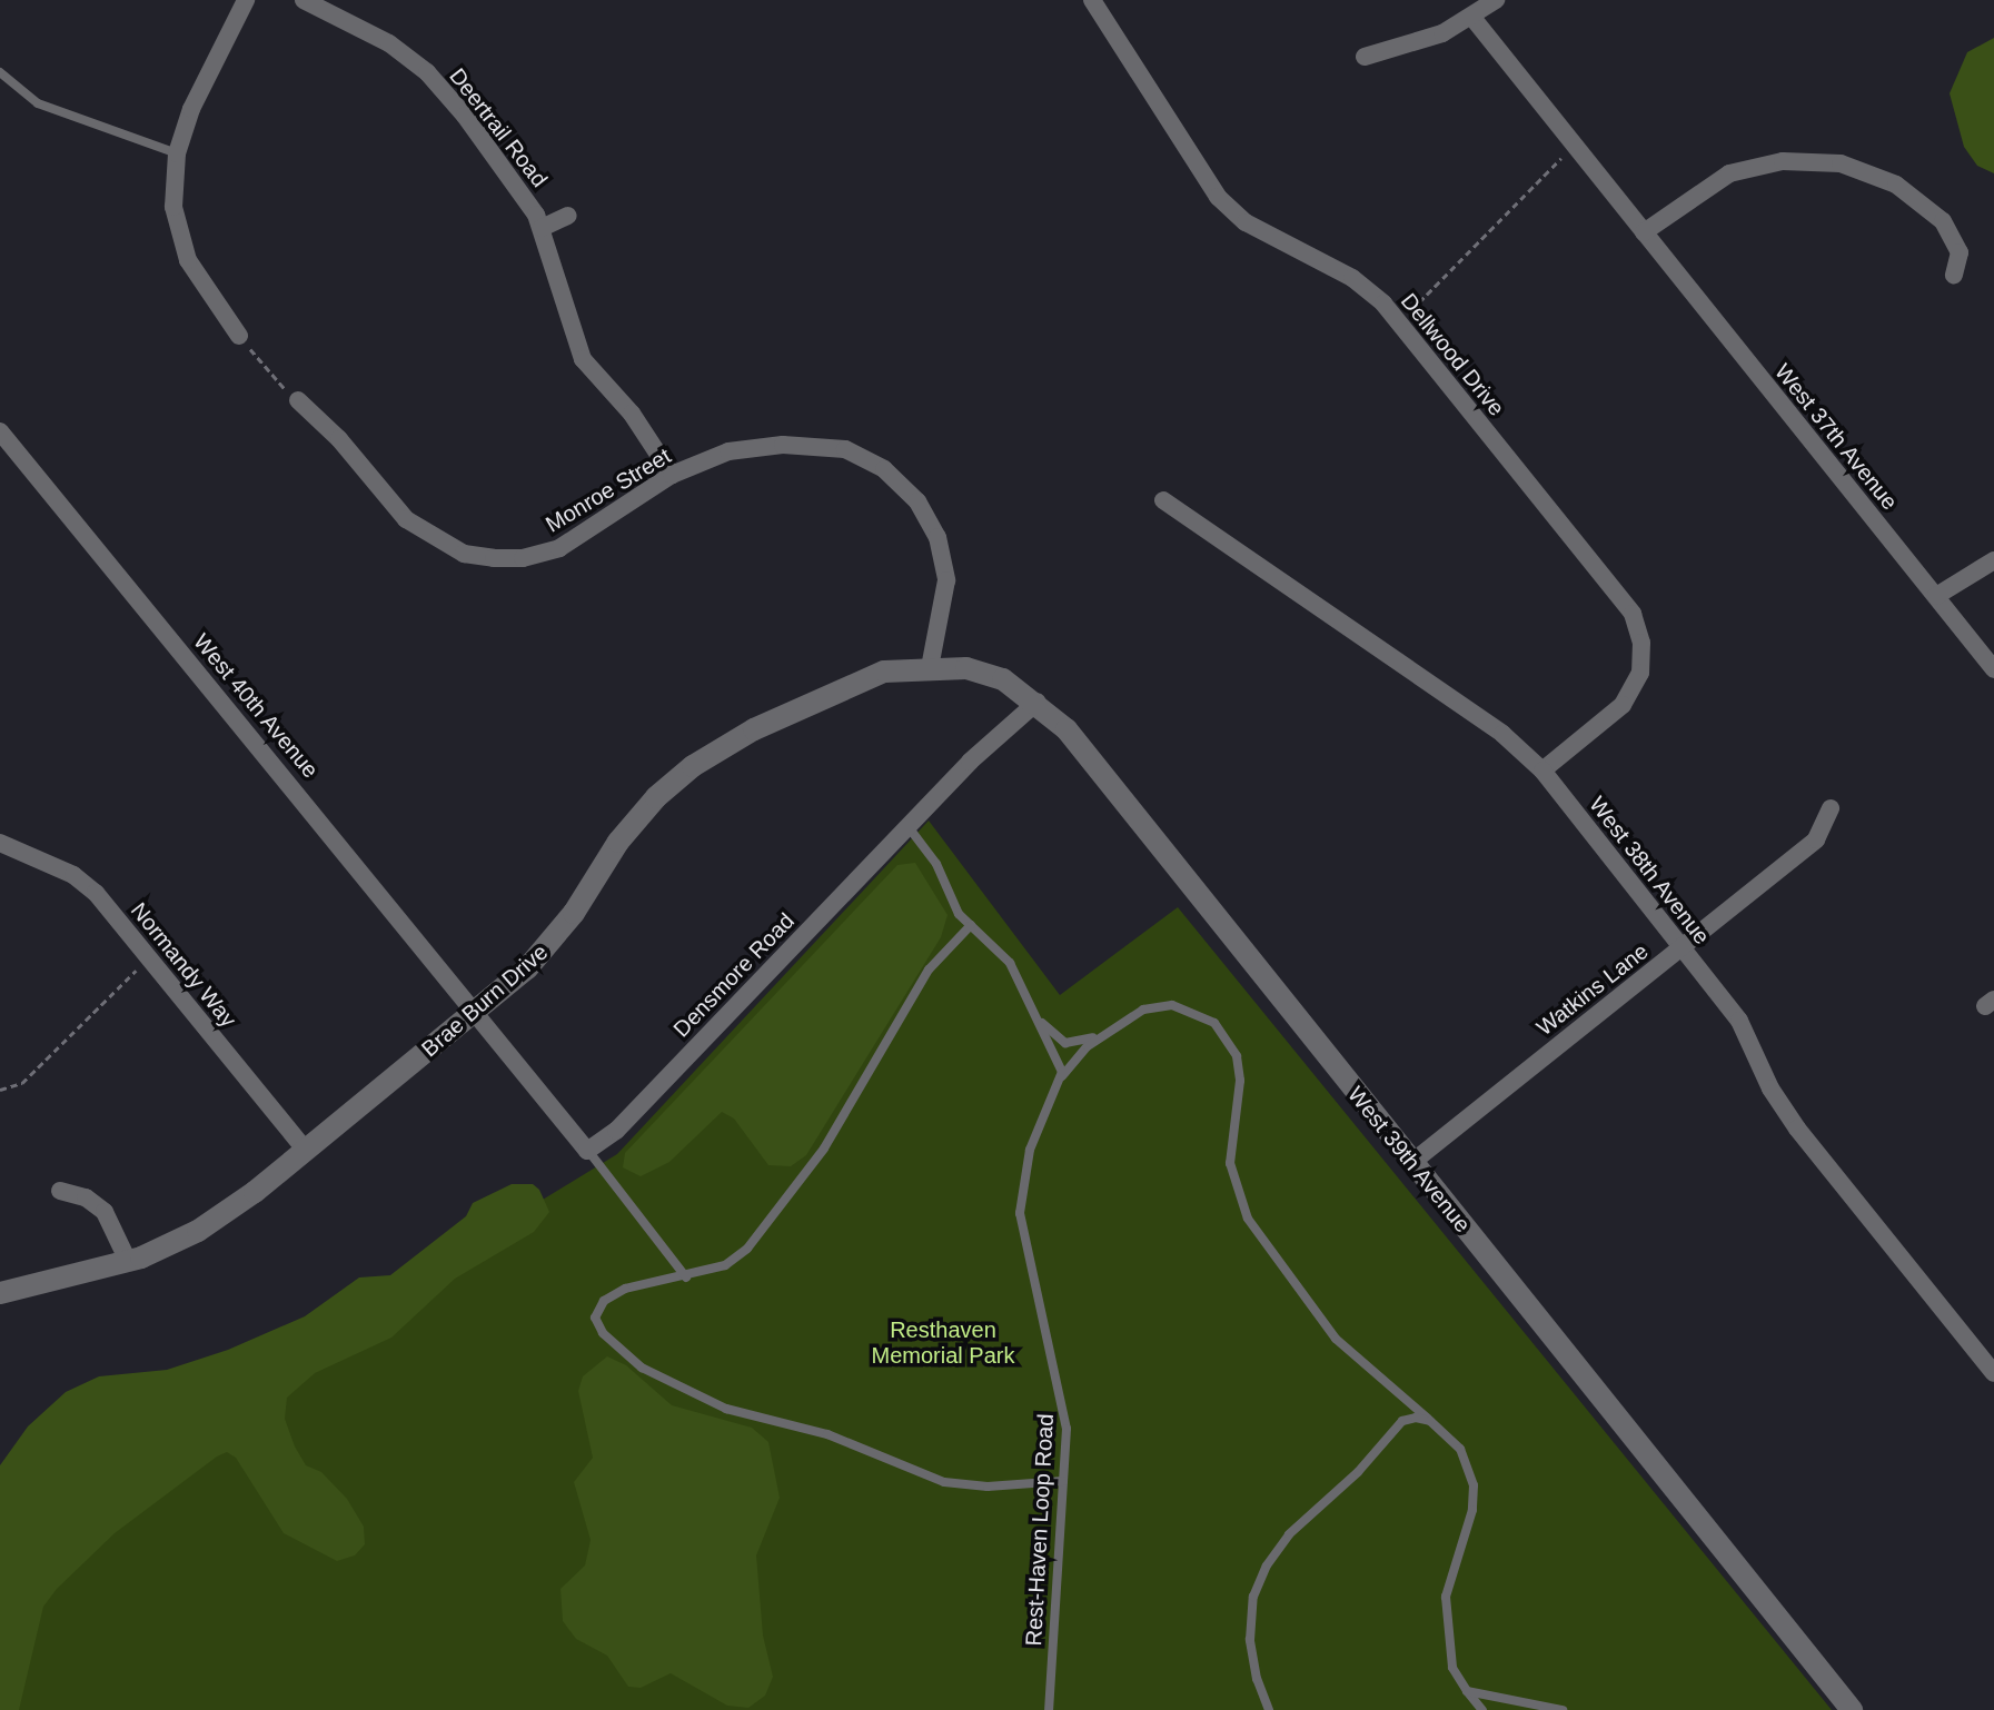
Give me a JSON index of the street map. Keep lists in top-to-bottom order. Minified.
{"streets":{"street":["Deertrail Road","Dellwood Drive","West 37th Avenue","Monroe Street","West 40th Avenue","West 38th Avenue","Normandy Way","Densmore Road","Watkins Lane","Brae Burn Drive","West 39th Avenue"],"lane":["Rest-Haven Loop Road"]},"crossings":[["Deertrail Road","Monroe Street"],["Dellwood Drive","West 38th Avenue"],["Monroe Street","Brae Burn Drive"],["Monroe Street","West 39th Avenue"],["West 40th Avenue","Brae Burn Drive"],["West 38th Avenue","Watkins Lane"],["Normandy Way","Brae Burn Drive"],["Densmore Road","West 39th Avenue"],["Watkins Lane","West 39th Avenue"],["Brae Burn Drive","West 39th Avenue"]],"parks":["Resthaven Memorial Park"]}
